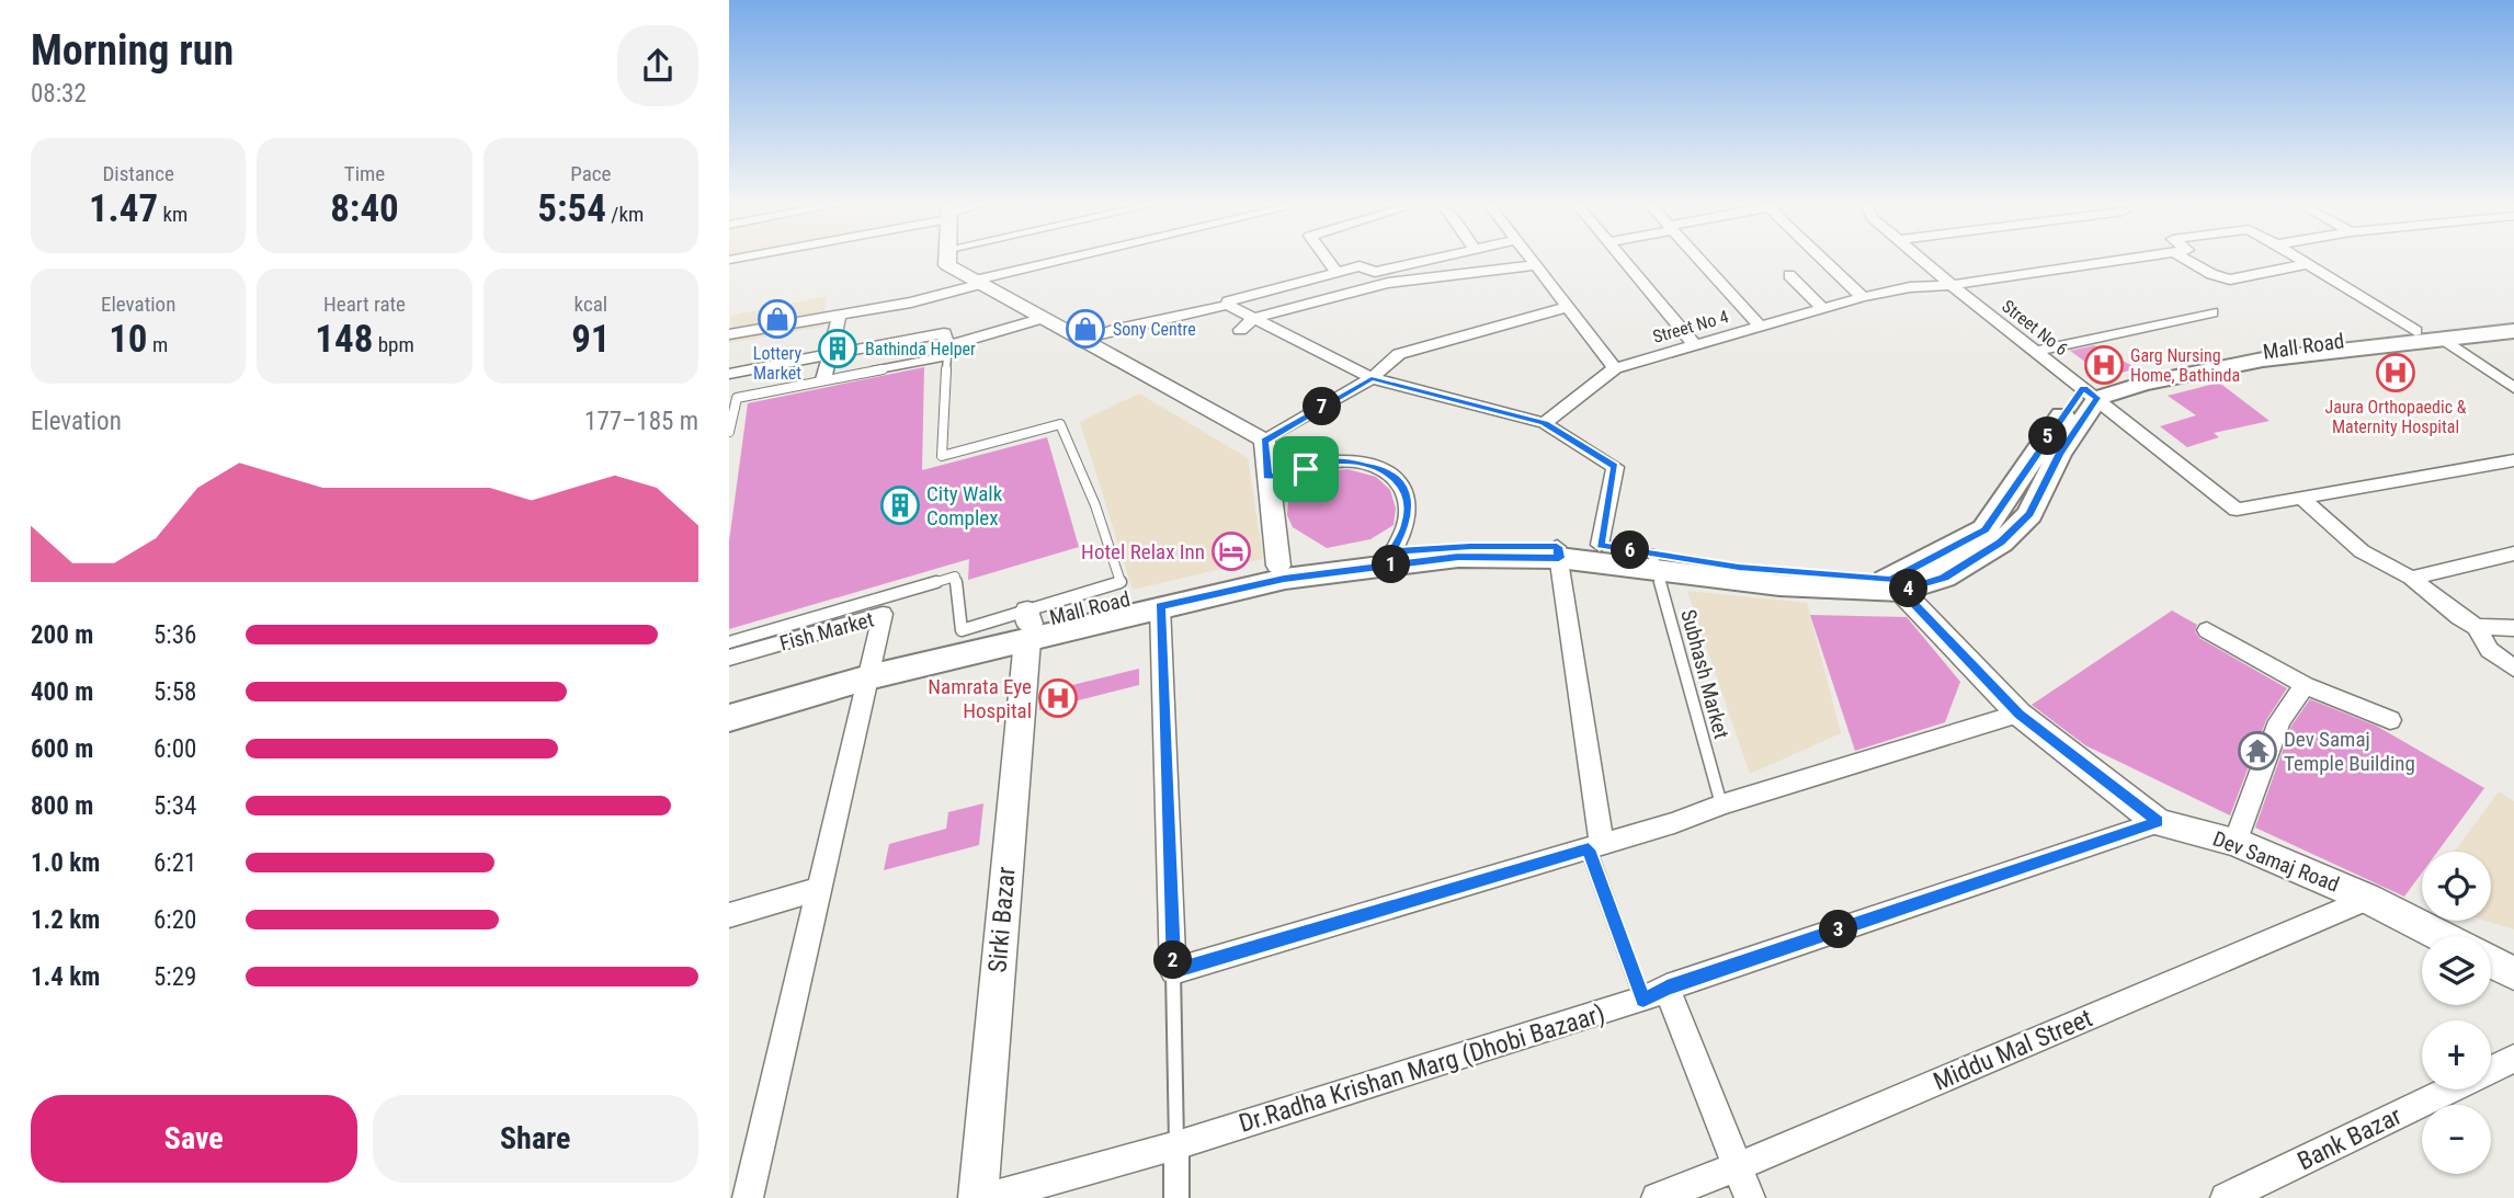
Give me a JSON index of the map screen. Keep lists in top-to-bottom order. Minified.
{"streets":{"main road":["Mall Road"],"street":["Street No 4","Street No 6","Fish Market","Dev Samaj Road","Sirki Bazar","Middu Mal Street","Dr.Radha Krishan Marg (Dhobi Bazaar)","Bank Bazar"],"lane":["Subhash Market"]},"crossings":[["Street No 4","Street No 6"],["Street No 6","Mall Road"],["Mall Road","Subhash Market"],["Mall Road","Dev Samaj Road"],["Mall Road","Sirki Bazar"],["Dev Samaj Road","Middu Mal Street"],["Dev Samaj Road","Dr.Radha Krishan Marg (Dhobi Bazaar)"]],"places":{"shop":["Lottery Market","Sony Centre"],"building":["Bathinda Helper","City Walk Complex"],"hospital":["Garg Nursing Home, Bathinda","Jaura Orthopaedic & Maternity Hospital","Namrata Eye Hospital"],"hotel":["Hotel Relax Inn"],"temple":["Dev Samaj Temple Building"]},"page":{"heading":["Morning run","08:32"],"stats":[["Distance","1.47 km"],["Time","8:40"],["Pace","5:54 /km"],["Elevation","10 m"],["Heart rate","148 bpm"],["kcal","91"]],"pins":["7","5","6","1","4","3","2"],"chart":["Elevation","177–185 m"],"list":[{"name":"200 m","note":"5:36"},{"name":"400 m","note":"5:58"},{"name":"600 m","note":"6:00"},{"name":"800 m","note":"5:34"},{"name":"1.0 km","note":"6:21"},{"name":"1.2 km","note":"6:20"},{"name":"1.4 km","note":"5:29"}],"map_buttons":["+","−"],"buttons":["Save","Share"]}}
